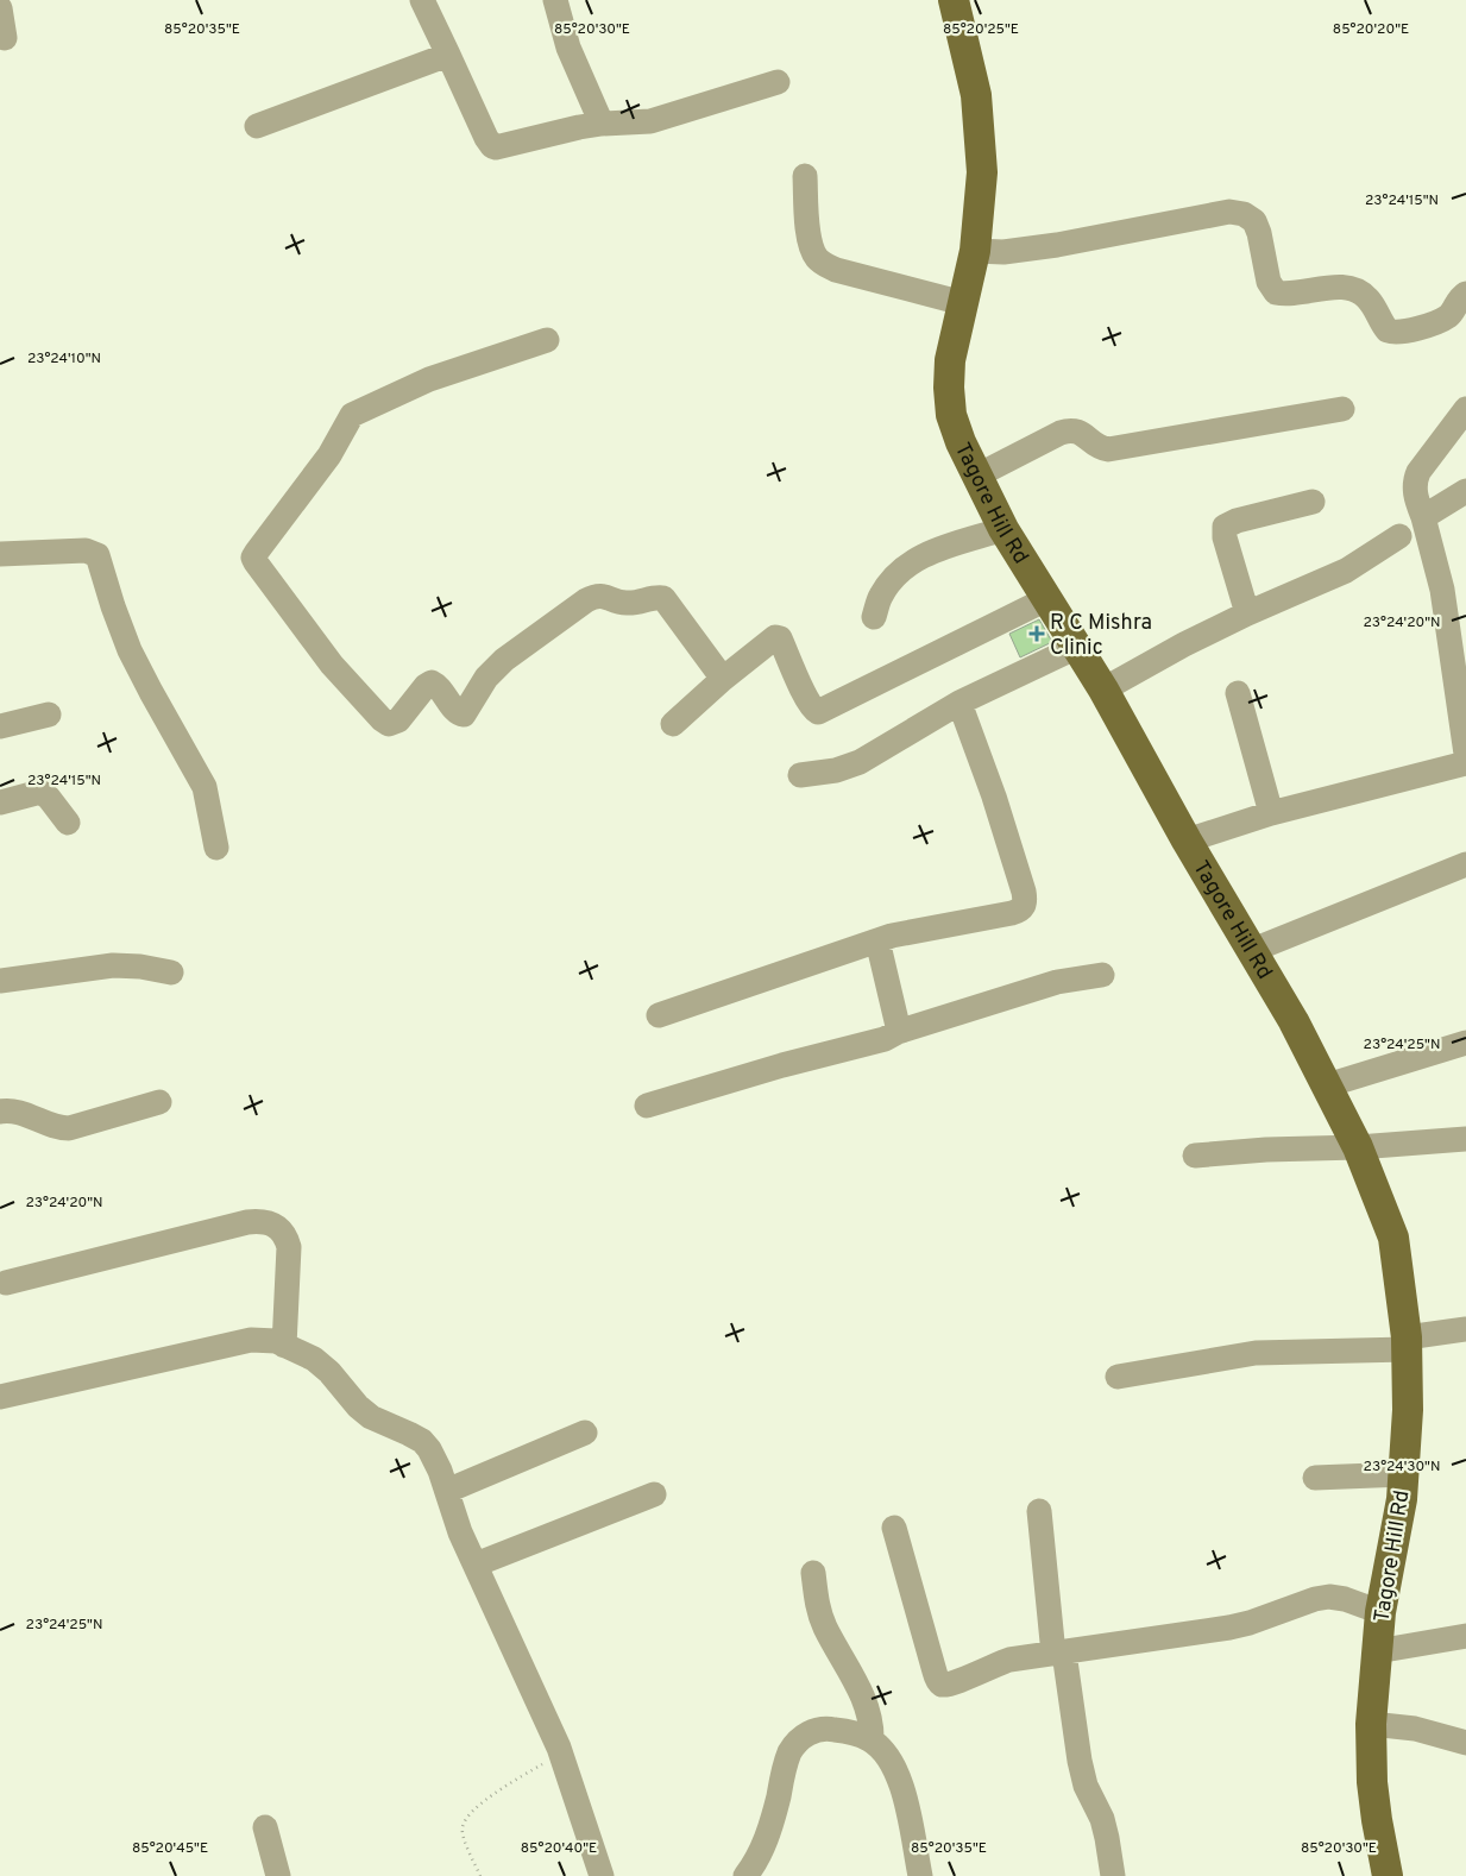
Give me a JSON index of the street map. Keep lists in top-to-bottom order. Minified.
{"streets":{"main road":["Tagore Hill Rd"]},"places":{"health":["R C Mishra Clinic"]},"coordinates":["85°20'35\"E","85°20'30\"E","85°20'25\"E","85°20'20\"E","23°24'15\"N","23°24'10\"N","23°24'20\"N","23°24'25\"N","23°24'30\"N","85°20'45\"E","85°20'40\"E"]}
